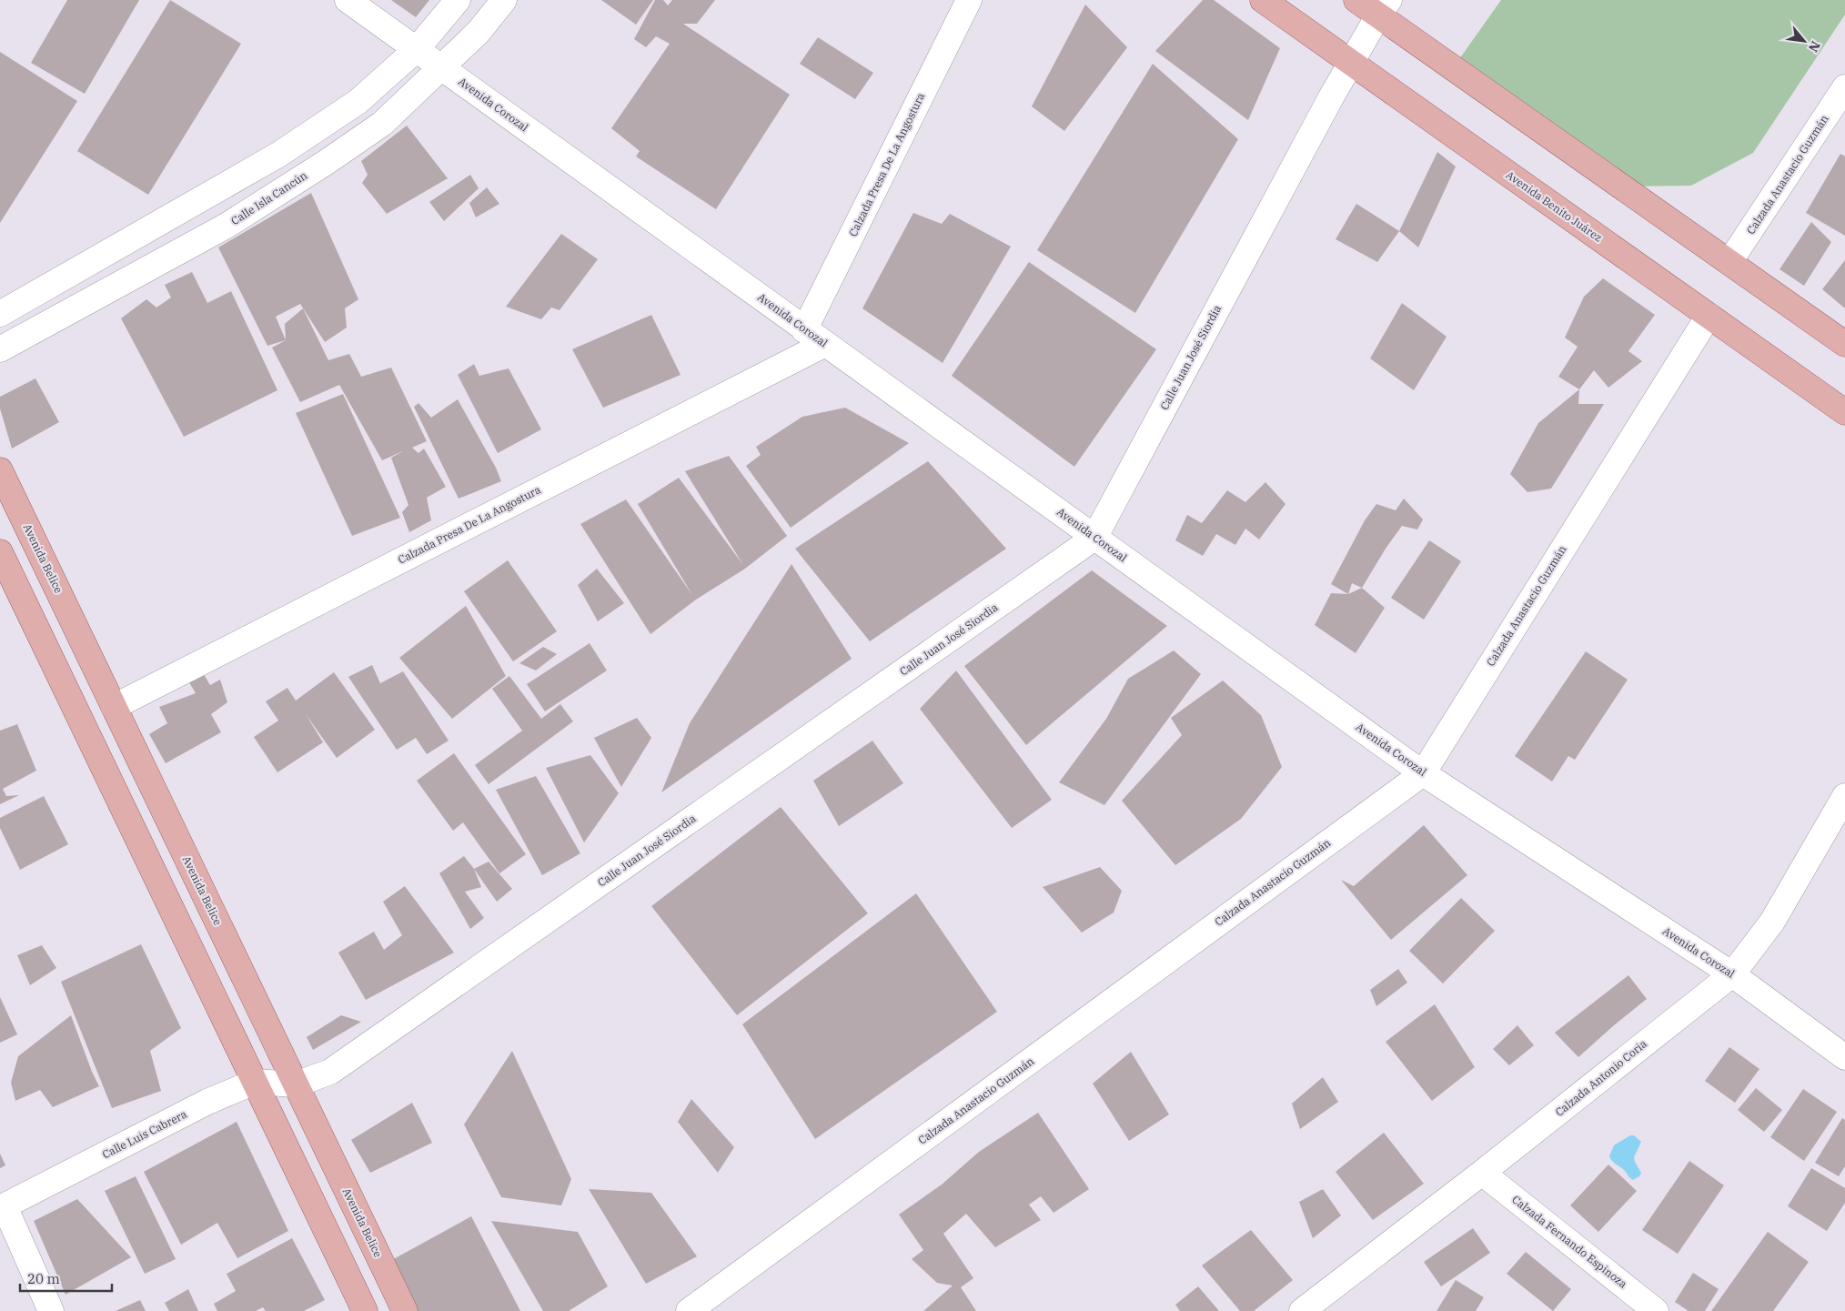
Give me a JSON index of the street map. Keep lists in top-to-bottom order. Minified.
{"streets":{"main road":["Avenida Benito Juárez","Avenida Belice"],"street":["Avenida Corozal","Calzada Presa De La Angostura","Calzada Anastacio Guzmán","Calle Isla Cancún","Calle Juan José Siordia","Calzada Antonio Coria","Calle Luis Cabrera","Calzada Fernando Espinoza"]},"crossings":[["Avenida Corozal","Calzada Presa De La Angostura"],["Avenida Corozal","Calzada Anastacio Guzmán"],["Avenida Corozal","Calle Isla Cancún"],["Avenida Corozal","Calle Juan José Siordia"],["Avenida Corozal","Calzada Antonio Coria"],["Calzada Presa De La Angostura","Avenida Belice"],["Calzada Anastacio Guzmán","Avenida Benito Juárez"],["Avenida Benito Juárez","Calle Juan José Siordia"],["Calle Juan José Siordia","Avenida Belice"],["Calle Juan José Siordia","Calle Luis Cabrera"],["Avenida Belice","Calle Luis Cabrera"],["Calzada Antonio Coria","Calzada Fernando Espinoza"]],"scale_bar":"20 m","north":"bottom right"}
